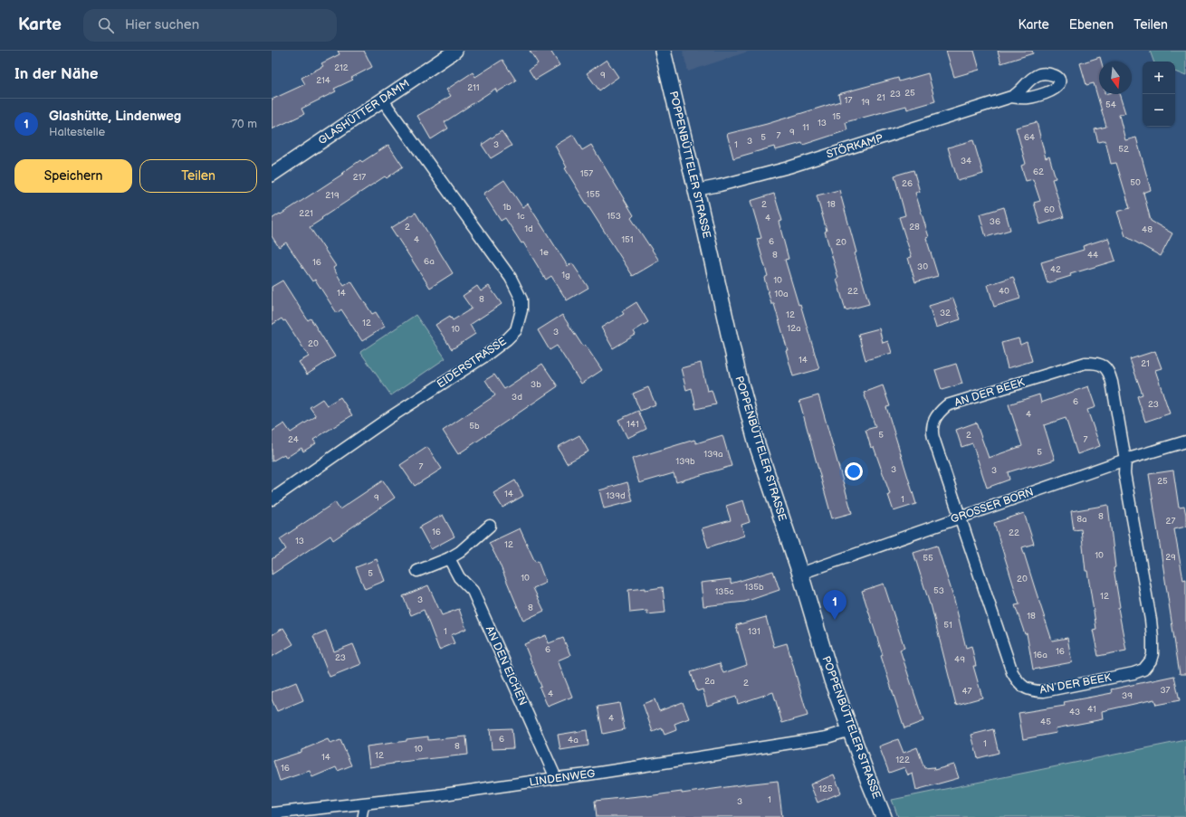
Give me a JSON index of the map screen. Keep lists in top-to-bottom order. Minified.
{"streets":{"main road":["POPPENBÜTTELER STRASSE"],"street":["GLASHÜTTER DAMM","STÖRKAMP","EIDERSTRASSE","AN DER BEEK","GROSSER BORN","AN DEN EICHEN","LINDENWEG"]},"crossings":[["GLASHÜTTER DAMM","EIDERSTRASSE"],["STÖRKAMP","POPPENBÜTTELER STRASSE"],["POPPENBÜTTELER STRASSE","GROSSER BORN"],["POPPENBÜTTELER STRASSE","LINDENWEG"],["AN DER BEEK","GROSSER BORN"],["AN DEN EICHEN","LINDENWEG"]],"house_numbers":["212","9","214","211","25","23","21","17","19","54","15","13","11","9","7","5","64","3","3","1","52","34","62","157","217","50","26","155","219","2","18","1b","60","221","1c","153","4","36","2","28","1d","48","4","151","6","20","1e","8","44","6a","16","30","42","1g","10","22","40","14","10a","8","32","12","12","12a","10","3","20","14","21","3b","3d","6","23","4","141","5b","5","2","24","7","5","139a","139b","7","3","3","25","14","139d","9","1","8","8a","27","16","22","13","12","10","29","55","5","10","20","135b","53","135c","12","3","8","18","51","1","131","6","16","16a","23","49","2a","2","37","47","4","39","41","43","4","45","6","4a","1","8","10","12","14","122","16","125","1","3"],"north":"bottom","page":{"header":"Karte","search":"Hier suchen","nav":["Karte","Ebenen","Teilen"],"heading":"In der Nähe","map_buttons":["+","−"],"list":[{"mark":"1","name":"Glashütte, Lindenweg","note":"Haltestelle","value":"70 m"}],"buttons":["Speichern","Teilen"],"pins":"1"}}
